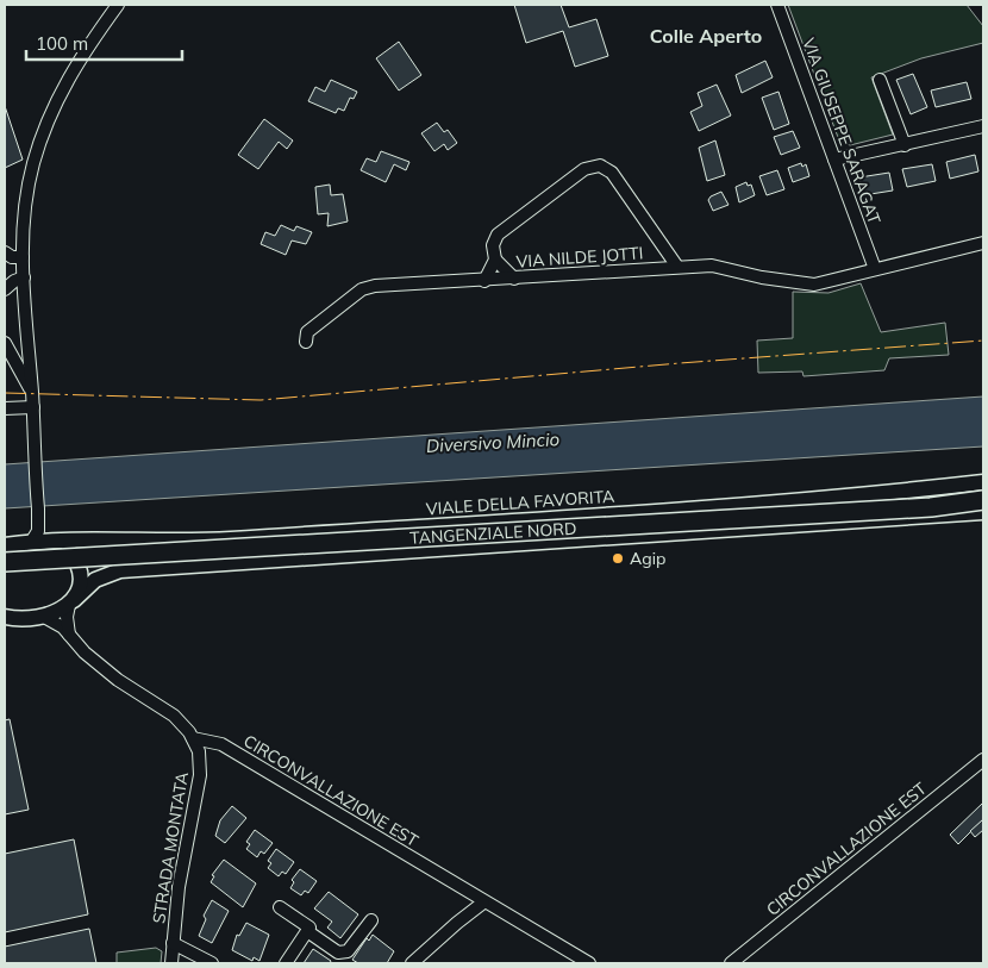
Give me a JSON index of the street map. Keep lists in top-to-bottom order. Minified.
{"streets":{"highway":["TANGENZIALE NORD"],"main road":["VIALE DELLA FAVORITA"],"street":["VIA GIUSEPPE SARAGAT","VIA NILDE JOTTI","CIRCONVALLAZIONE EST","STRADA MONTATA"]},"crossings":[["VIA GIUSEPPE SARAGAT","VIA NILDE JOTTI"],["CIRCONVALLAZIONE EST","STRADA MONTATA"]],"districts":["Colle Aperto"],"water":["Diversivo Mincio"],"places":["Agip"],"scale_bar":"100 m"}
